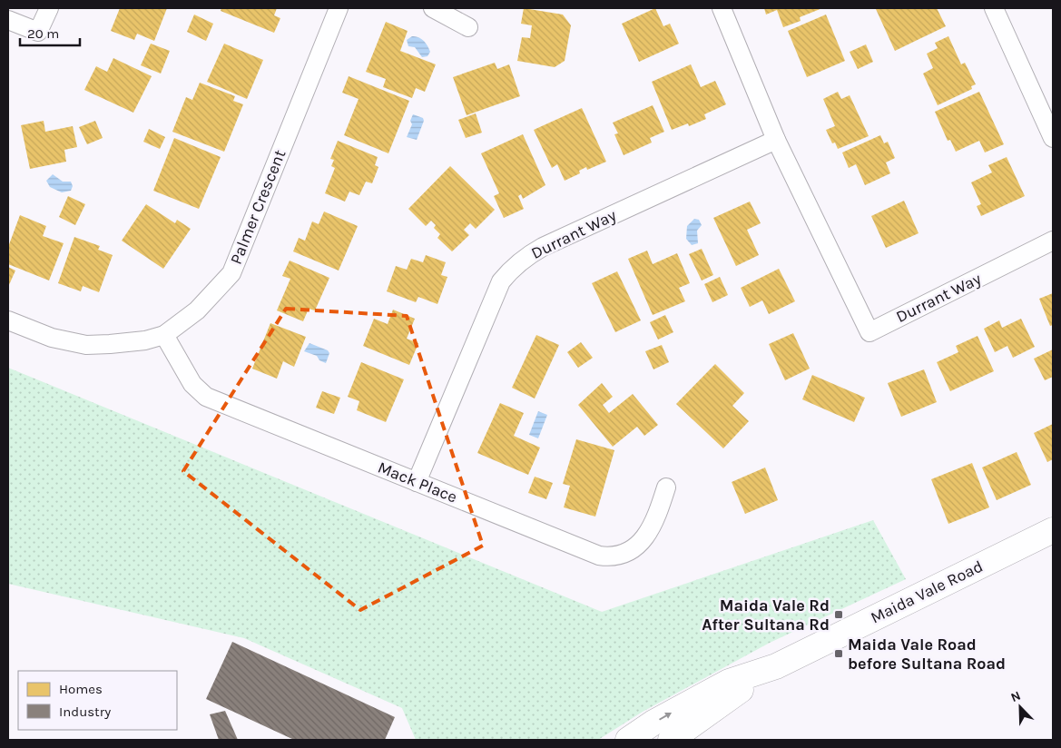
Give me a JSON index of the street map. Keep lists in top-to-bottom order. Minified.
{"streets":{"main road":["Maida Vale Road"],"street":["Palmer Crescent","Durrant Way","Mack Place"]},"crossings":[["Palmer Crescent","Mack Place"],["Durrant Way","Mack Place"]],"places":{"transit":["Maida Vale Rd After Sultana Rd","Maida Vale Road before Sultana Road"]},"legend":["Homes","Industry"],"scale_bar":"20 m","north":"top left"}
